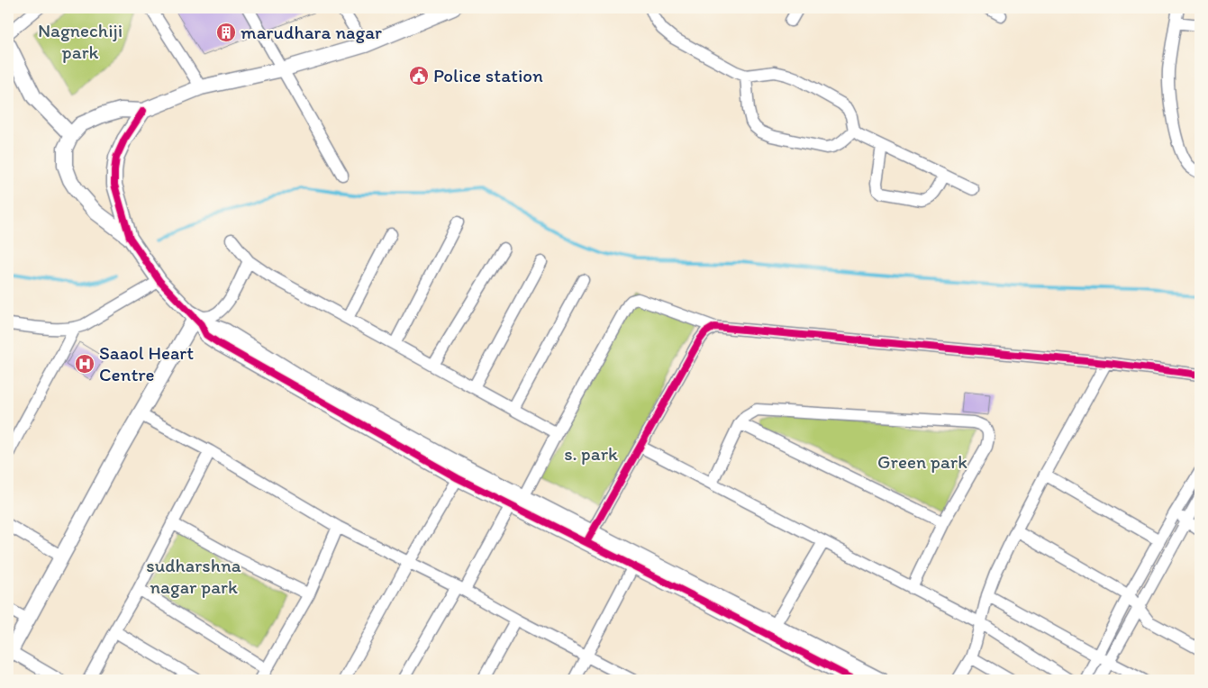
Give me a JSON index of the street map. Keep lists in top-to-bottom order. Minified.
{"parks":["Nagnechiji park","s. park","Green park","sudharshna nagar park"],"places":{"building":["marudhara nagar"],"public building":["Police station"],"hospital":["Saaol Heart Centre"]}}
